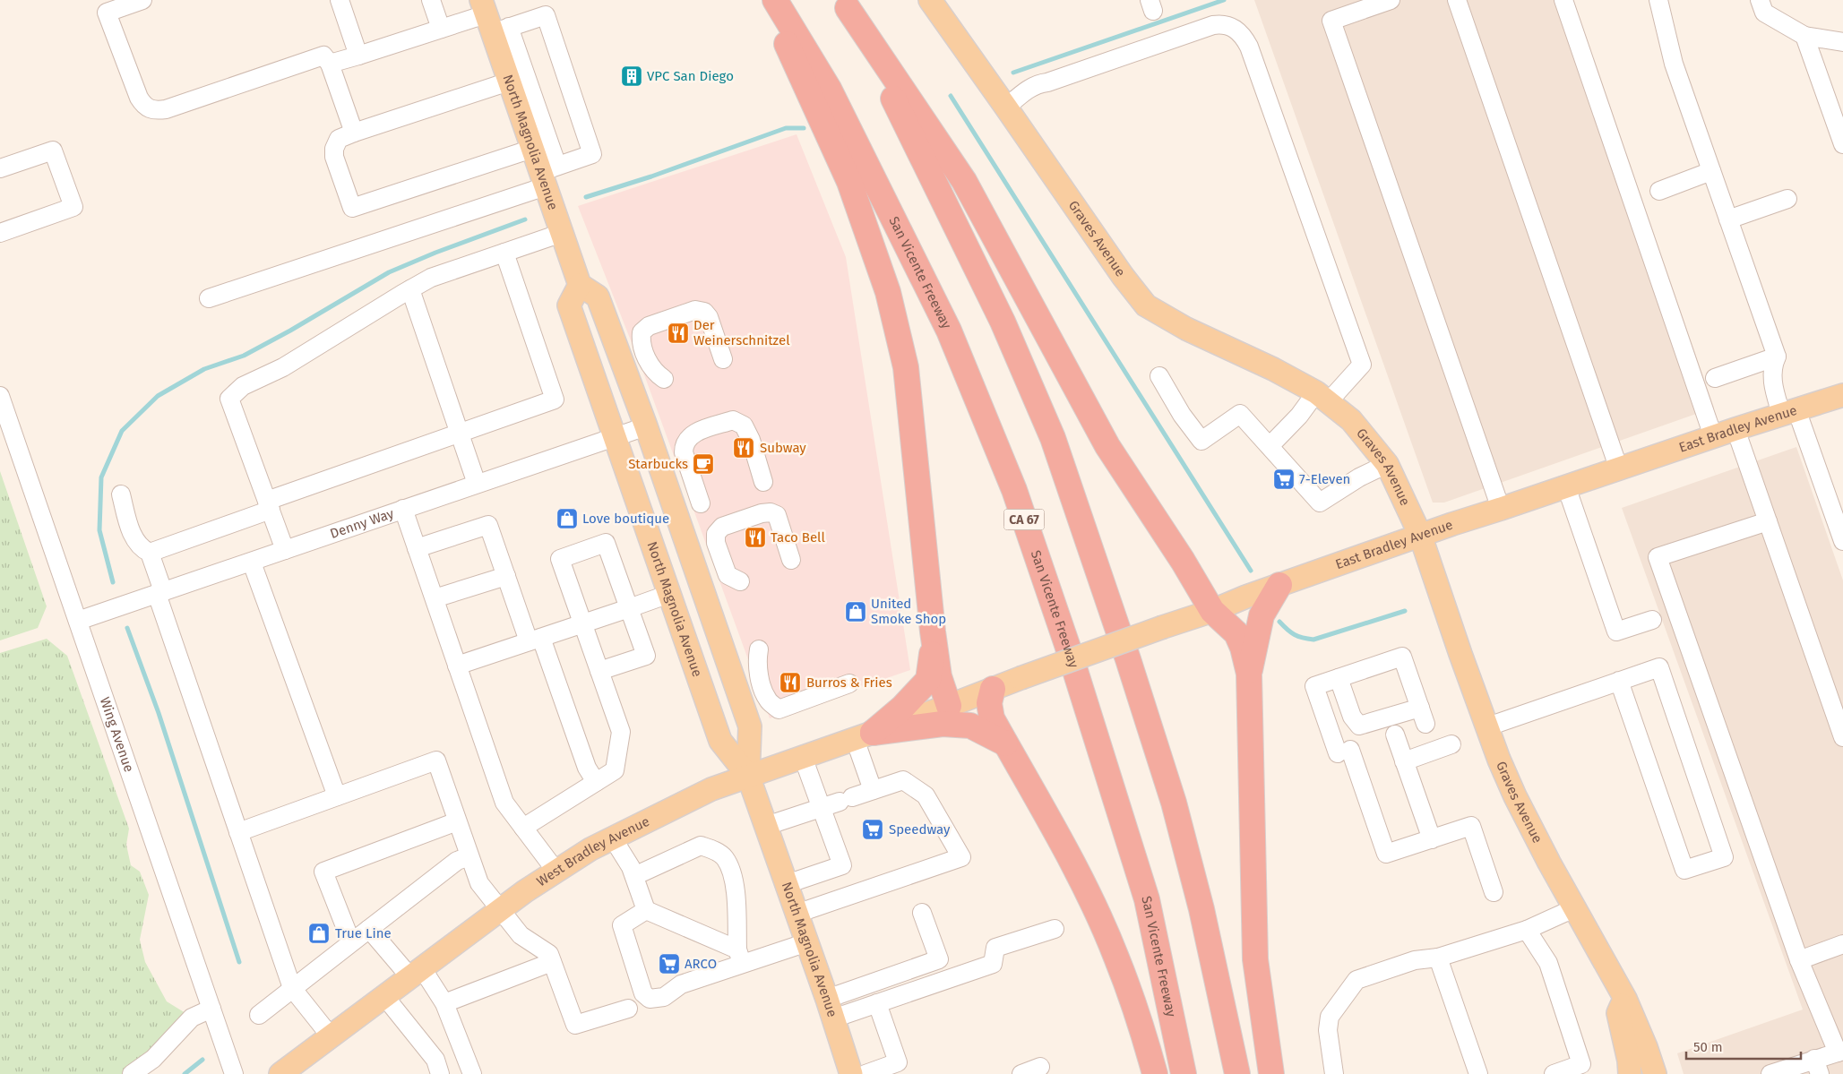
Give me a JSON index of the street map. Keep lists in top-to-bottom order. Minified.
{"streets":{"highway":["San Vicente Freeway","CA 67"],"main road":["North Magnolia Avenue","Graves Avenue","East Bradley Avenue","West Bradley Avenue"],"street":["Denny Way","Wing Avenue"]},"crossings":[["North Magnolia Avenue","Denny Way"],["North Magnolia Avenue","West Bradley Avenue"],["Graves Avenue","East Bradley Avenue"],["East Bradley Avenue","West Bradley Avenue"],["Denny Way","Wing Avenue"]],"places":{"building":["VPC San Diego"],"restaurant":["Der Weinerschnitzel","Subway","Taco Bell","Burros & Fries"],"cafe":["Starbucks"],"supermarket":["7-Eleven","Speedway","ARCO"],"shop":["Love boutique","United Smoke Shop","True Line"]},"scale_bar":"50 m"}
